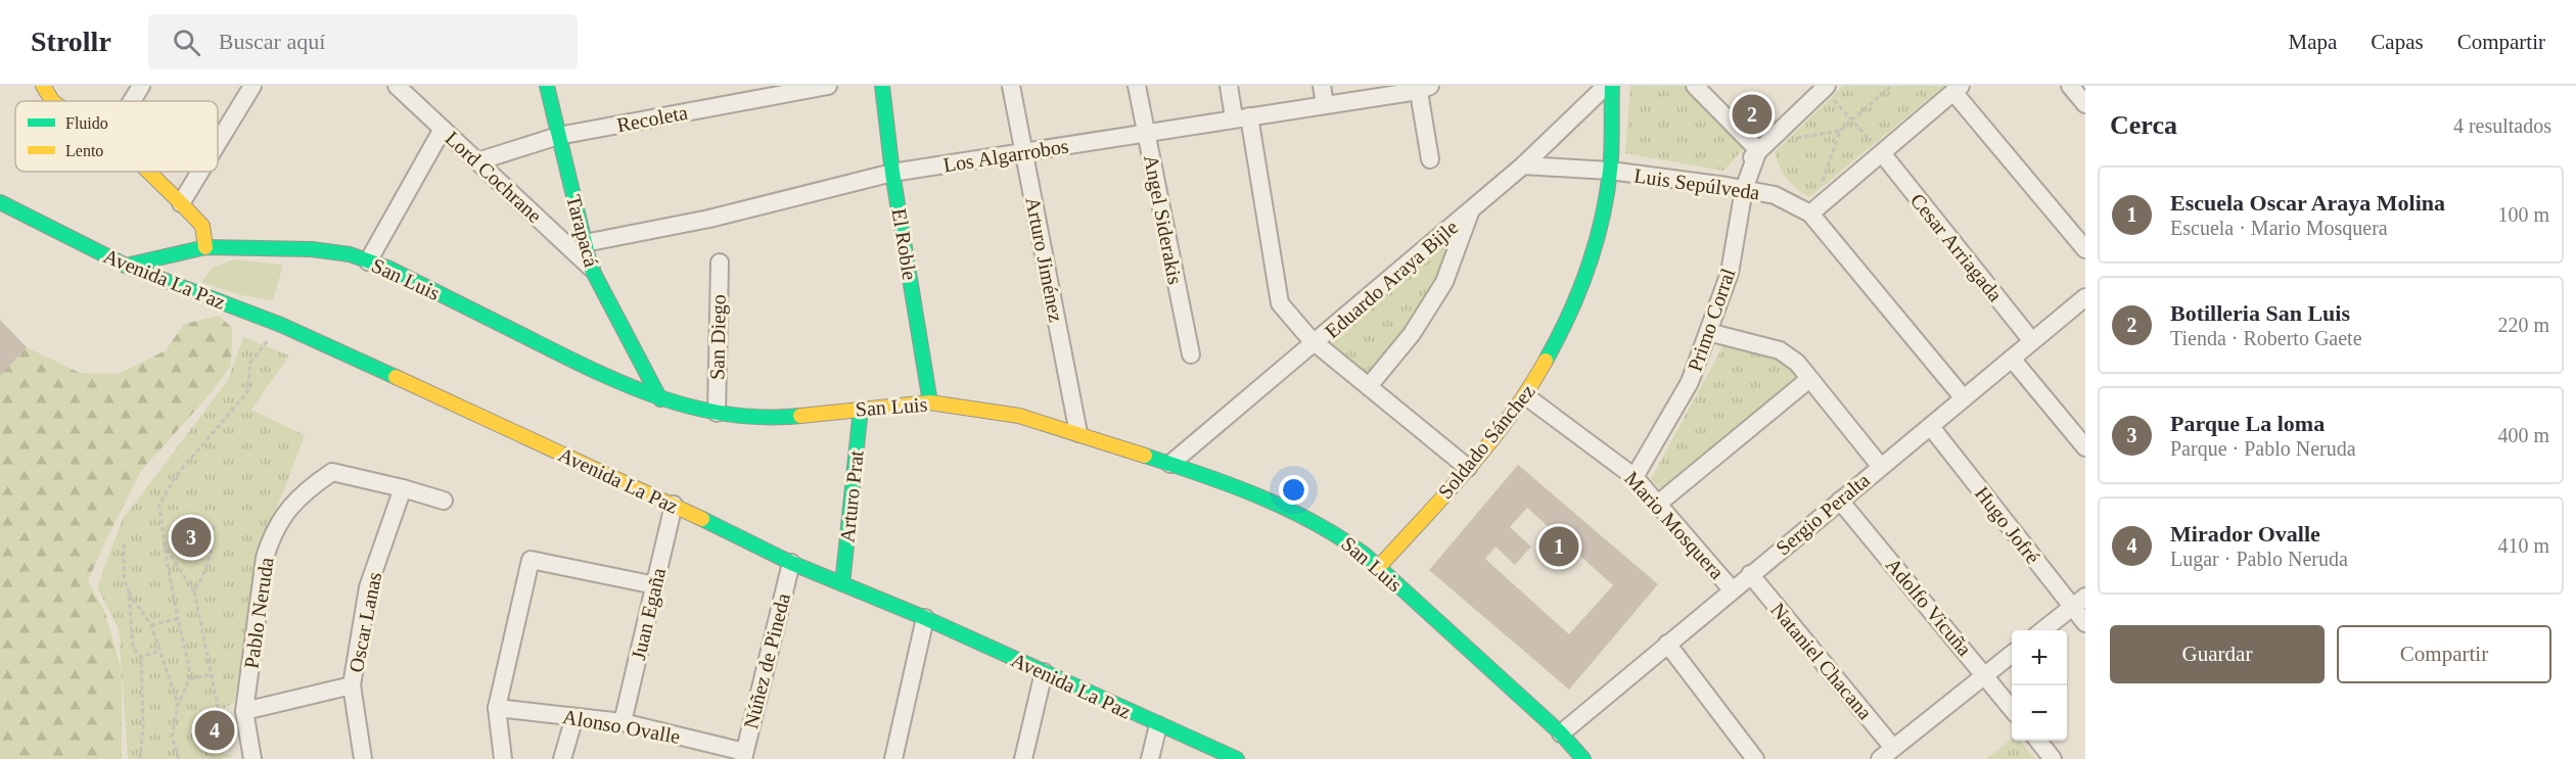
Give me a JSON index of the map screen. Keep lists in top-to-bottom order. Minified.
{"streets":{"street":["Recoleta","Los Algarrobos","Lord Cochrane","Luis Sepúlveda","Angel Siderakis","Tarapacá","El Roble","Cesar Arriagada","Arturo Jiménez","Avenida La Paz","San Luis","Eduardo Araya Bijle","Primo Corral","San Diego","Soldado Sánchez","Arturo Prat","Sergio Peralta","Mario Mosquera","Hugo Jofré","Adolfo Vicuña","Pablo Neruda","Juan Egaña","Oscar Lanas","Núñez de Pineda","Nataniel Chacana","Alonso Ovalle"]},"crossings":[["Recoleta","Lord Cochrane"],["Recoleta","Tarapacá"],["Los Algarrobos","Angel Siderakis"],["Los Algarrobos","Tarapacá"],["Los Algarrobos","El Roble"],["Los Algarrobos","Arturo Jiménez"],["Lord Cochrane","Tarapacá"],["Luis Sepúlveda","Eduardo Araya Bijle"],["Luis Sepúlveda","Primo Corral"],["Luis Sepúlveda","Soldado Sánchez"],["Luis Sepúlveda","Sergio Peralta"],["Tarapacá","San Luis"],["El Roble","San Luis"],["Cesar Arriagada","Sergio Peralta"],["Arturo Jiménez","San Luis"],["Avenida La Paz","San Luis"],["Avenida La Paz","Arturo Prat"],["Avenida La Paz","Juan Egaña"],["Avenida La Paz","Núñez de Pineda"],["San Luis","Eduardo Araya Bijle"],["San Luis","San Diego"],["San Luis","Soldado Sánchez"],["San Luis","Arturo Prat"],["San Luis","Sergio Peralta"],["Primo Corral","Mario Mosquera"],["Soldado Sánchez","Mario Mosquera"],["Sergio Peralta","Mario Mosquera"],["Sergio Peralta","Hugo Jofré"],["Sergio Peralta","Adolfo Vicuña"],["Sergio Peralta","Nataniel Chacana"],["Pablo Neruda","Oscar Lanas"],["Juan Egaña","Alonso Ovalle"],["Núñez de Pineda","Alonso Ovalle"]],"legend":["Fluido","Lento"],"page":{"header":"Strollr","search":"Buscar aquí","nav":["Mapa","Capas","Compartir"],"heading":["Cerca","4 resultados"],"pins":["2","3","1","4"],"list":[{"mark":"1","name":"Escuela Oscar Araya Molina","note":"Escuela · Mario Mosquera","value":"100 m"},{"mark":"2","name":"Botilleria San Luis","note":"Tienda · Roberto Gaete","value":"220 m"},{"mark":"3","name":"Parque La loma","note":"Parque · Pablo Neruda","value":"400 m"},{"mark":"4","name":"Mirador Ovalle","note":"Lugar · Pablo Neruda","value":"410 m"}],"buttons":["Guardar","Compartir"],"map_buttons":["+","−"]}}
